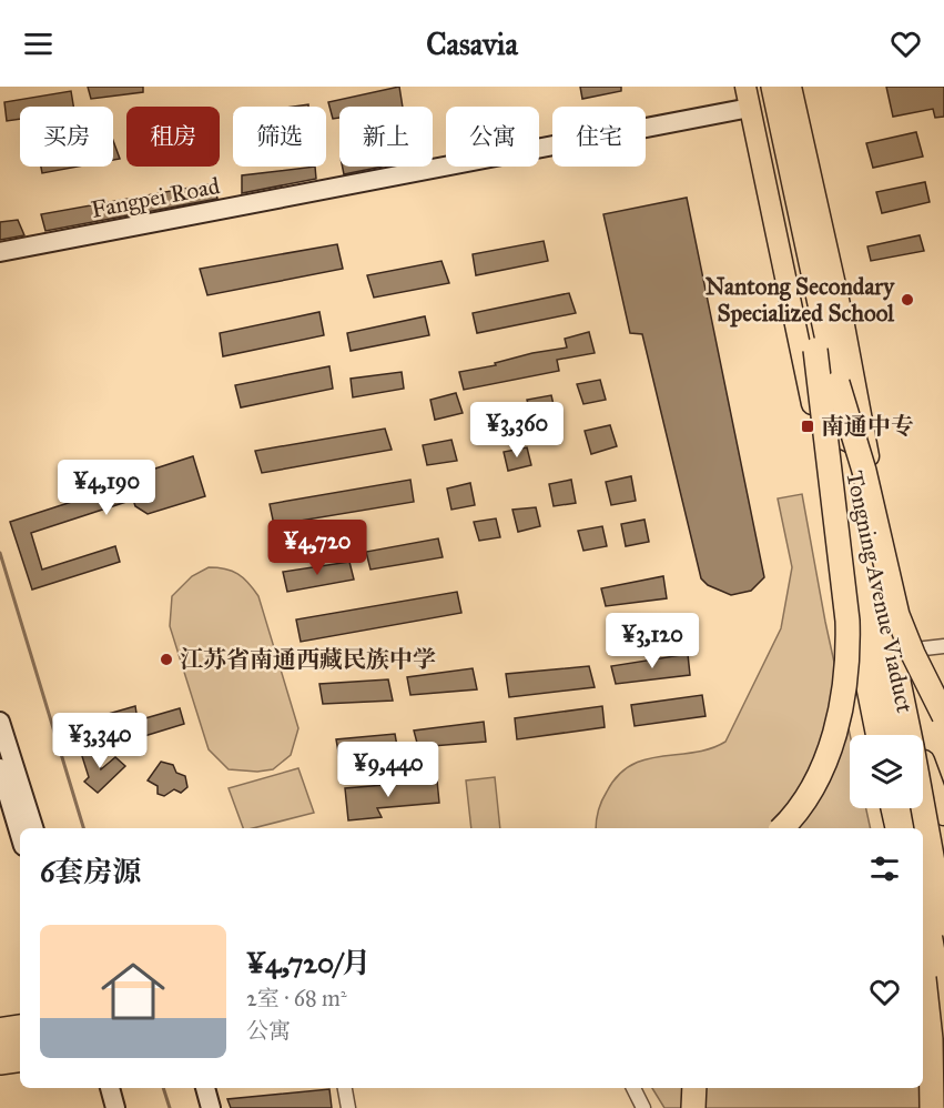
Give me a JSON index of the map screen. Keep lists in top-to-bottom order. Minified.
{"streets":{"highway":["Tongning Avenue Viaduct"],"street":["Fangpei Road"]},"crossings":[["Fangpei Road","Tongning Avenue Viaduct"]],"places":{"other":["Nantong Secondary Specialized School","江苏省南通西藏民族中学"],"transit":["南通中专"]},"page":{"header":"Casavia","chip":["买房","租房","筛选","新上","公寓","住宅"],"price":["¥3,360","¥4,190","¥4,720","¥3,120","¥3,340","¥9,440"],"heading":"6套房源","list":[{"name":"¥4,720/月","note":"2室 · 68 m² · 公寓"}]}}
